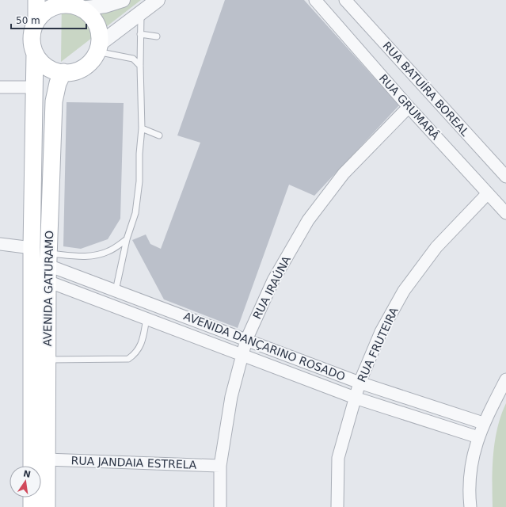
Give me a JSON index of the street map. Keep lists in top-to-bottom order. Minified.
{"streets":{"main road":["AVENIDA GATURAMO"],"street":["RUA BATUÍRA BOREAL","RUA GRUMARÃ","RUA IRAÚNA","RUA FRUTEIRA","AVENIDA DANÇARINO ROSADO","RUA JANDAIA ESTRELA"]},"crossings":[["RUA GRUMARÃ","RUA IRAÚNA"],["RUA GRUMARÃ","RUA FRUTEIRA"],["RUA IRAÚNA","AVENIDA DANÇARINO ROSADO"],["RUA IRAÚNA","RUA JANDAIA ESTRELA"],["AVENIDA GATURAMO","AVENIDA DANÇARINO ROSADO"],["AVENIDA GATURAMO","RUA JANDAIA ESTRELA"],["RUA FRUTEIRA","AVENIDA DANÇARINO ROSADO"]],"scale_bar":"50 m","north":"top"}
